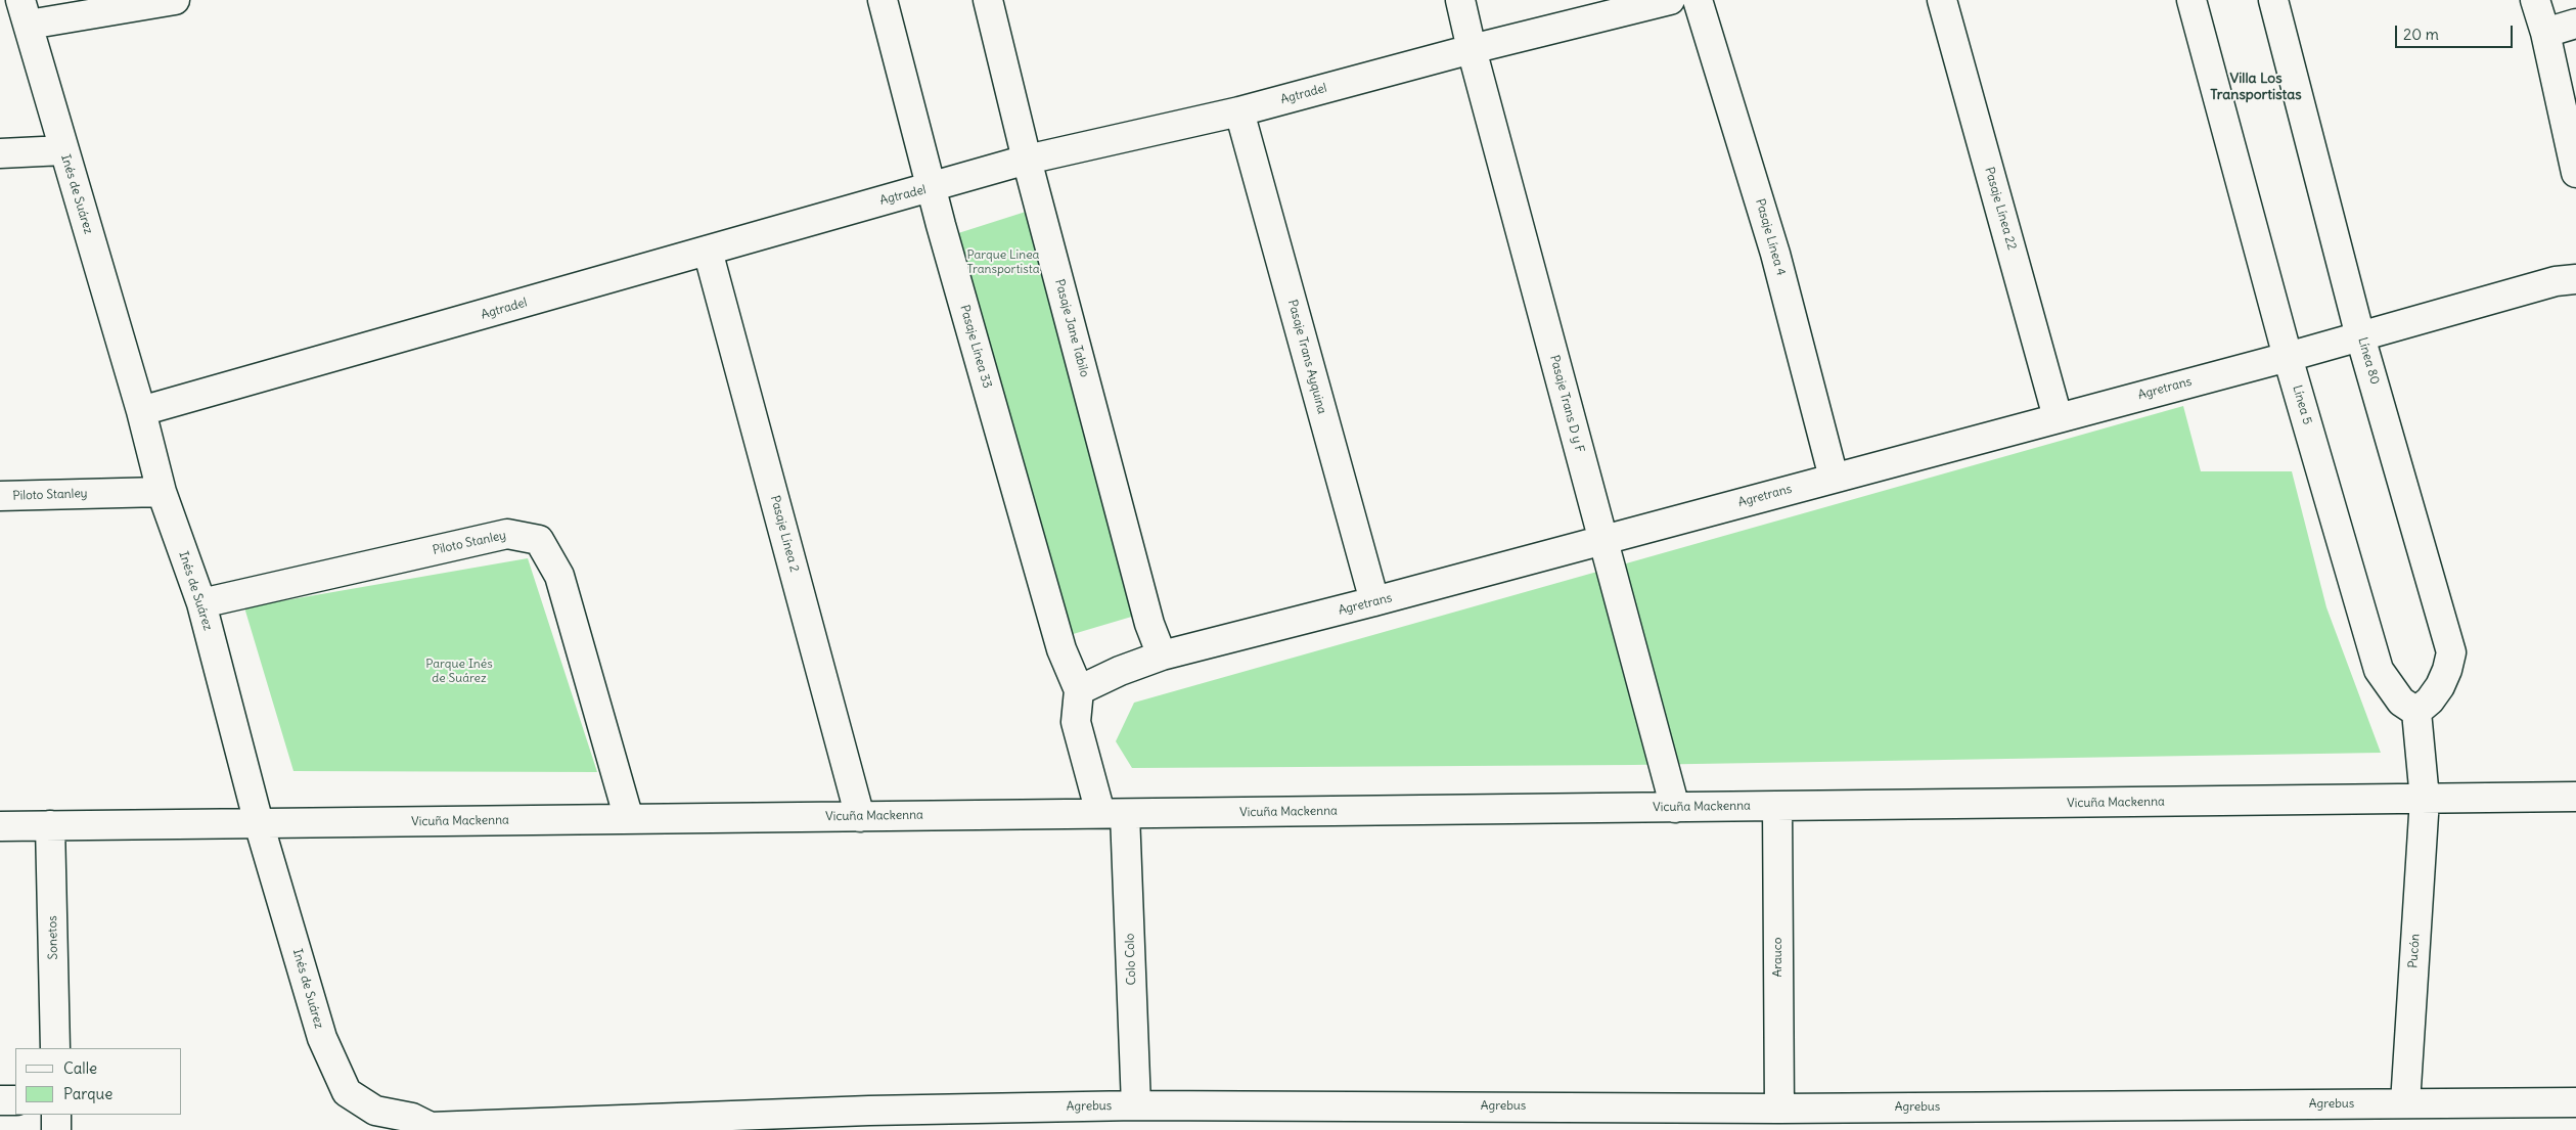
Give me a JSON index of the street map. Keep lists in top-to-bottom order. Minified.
{"streets":{"street":["Agtradel","Inés de Suárez","Pasaje Línea 22","Pasaje Línea 4","Pasaje Jane Tabilo","Pasaje Línea 33","Pasaje Trans Ayquina","Línea 80","Agretrans","Pasaje Trans D y F","Línea 5","Piloto Stanley","Pasaje Línea 2","Vicuña Mackenna","Sonetos","Pucón","Arauco","Colo Colo","Agrebus"]},"crossings":[["Agtradel","Inés de Suárez"],["Agtradel","Pasaje Jane Tabilo"],["Agtradel","Pasaje Línea 33"],["Agtradel","Pasaje Trans Ayquina"],["Agtradel","Pasaje Trans D y F"],["Agtradel","Pasaje Línea 2"],["Inés de Suárez","Piloto Stanley"],["Inés de Suárez","Vicuña Mackenna"],["Inés de Suárez","Agrebus"],["Pasaje Línea 22","Agretrans"],["Pasaje Línea 4","Agretrans"],["Pasaje Jane Tabilo","Agretrans"],["Pasaje Línea 33","Agretrans"],["Pasaje Trans Ayquina","Agretrans"],["Línea 80","Agretrans"],["Línea 80","Línea 5"],["Agretrans","Pasaje Trans D y F"],["Agretrans","Línea 5"],["Pasaje Trans D y F","Vicuña Mackenna"],["Piloto Stanley","Vicuña Mackenna"],["Pasaje Línea 2","Vicuña Mackenna"],["Vicuña Mackenna","Sonetos"],["Vicuña Mackenna","Pucón"],["Vicuña Mackenna","Arauco"],["Vicuña Mackenna","Colo Colo"],["Pucón","Agrebus"],["Arauco","Agrebus"],["Colo Colo","Agrebus"]],"districts":["Villa Los Transportistas"],"parks":["Parque Linea Transportista","Parque Inés de Suárez"],"legend":["Calle","Parque"],"scale_bar":"20 m"}
